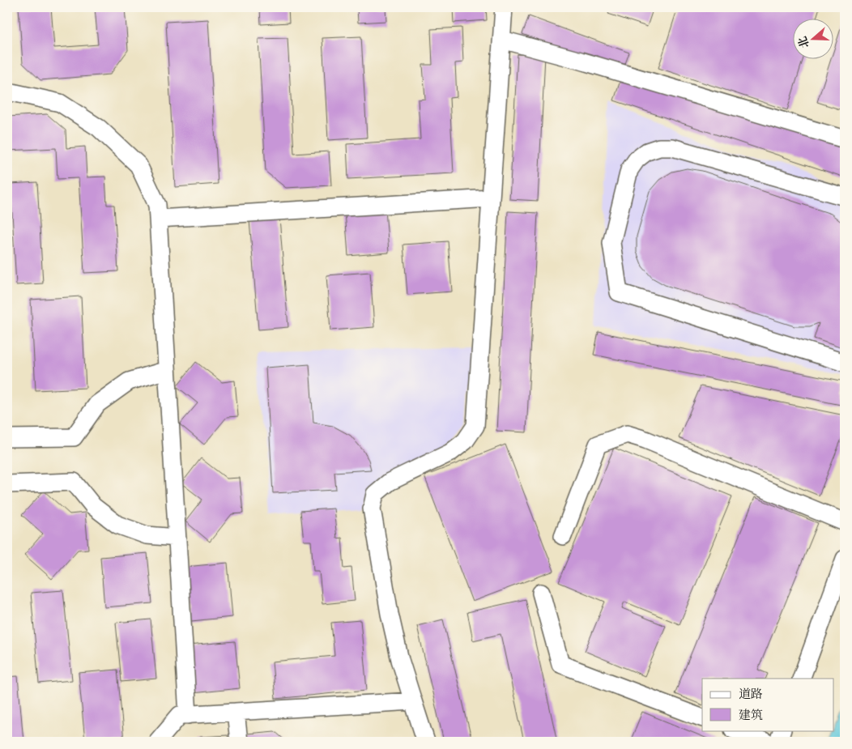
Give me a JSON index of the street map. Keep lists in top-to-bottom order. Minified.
{"legend":["道路","建筑"],"north":"left"}
